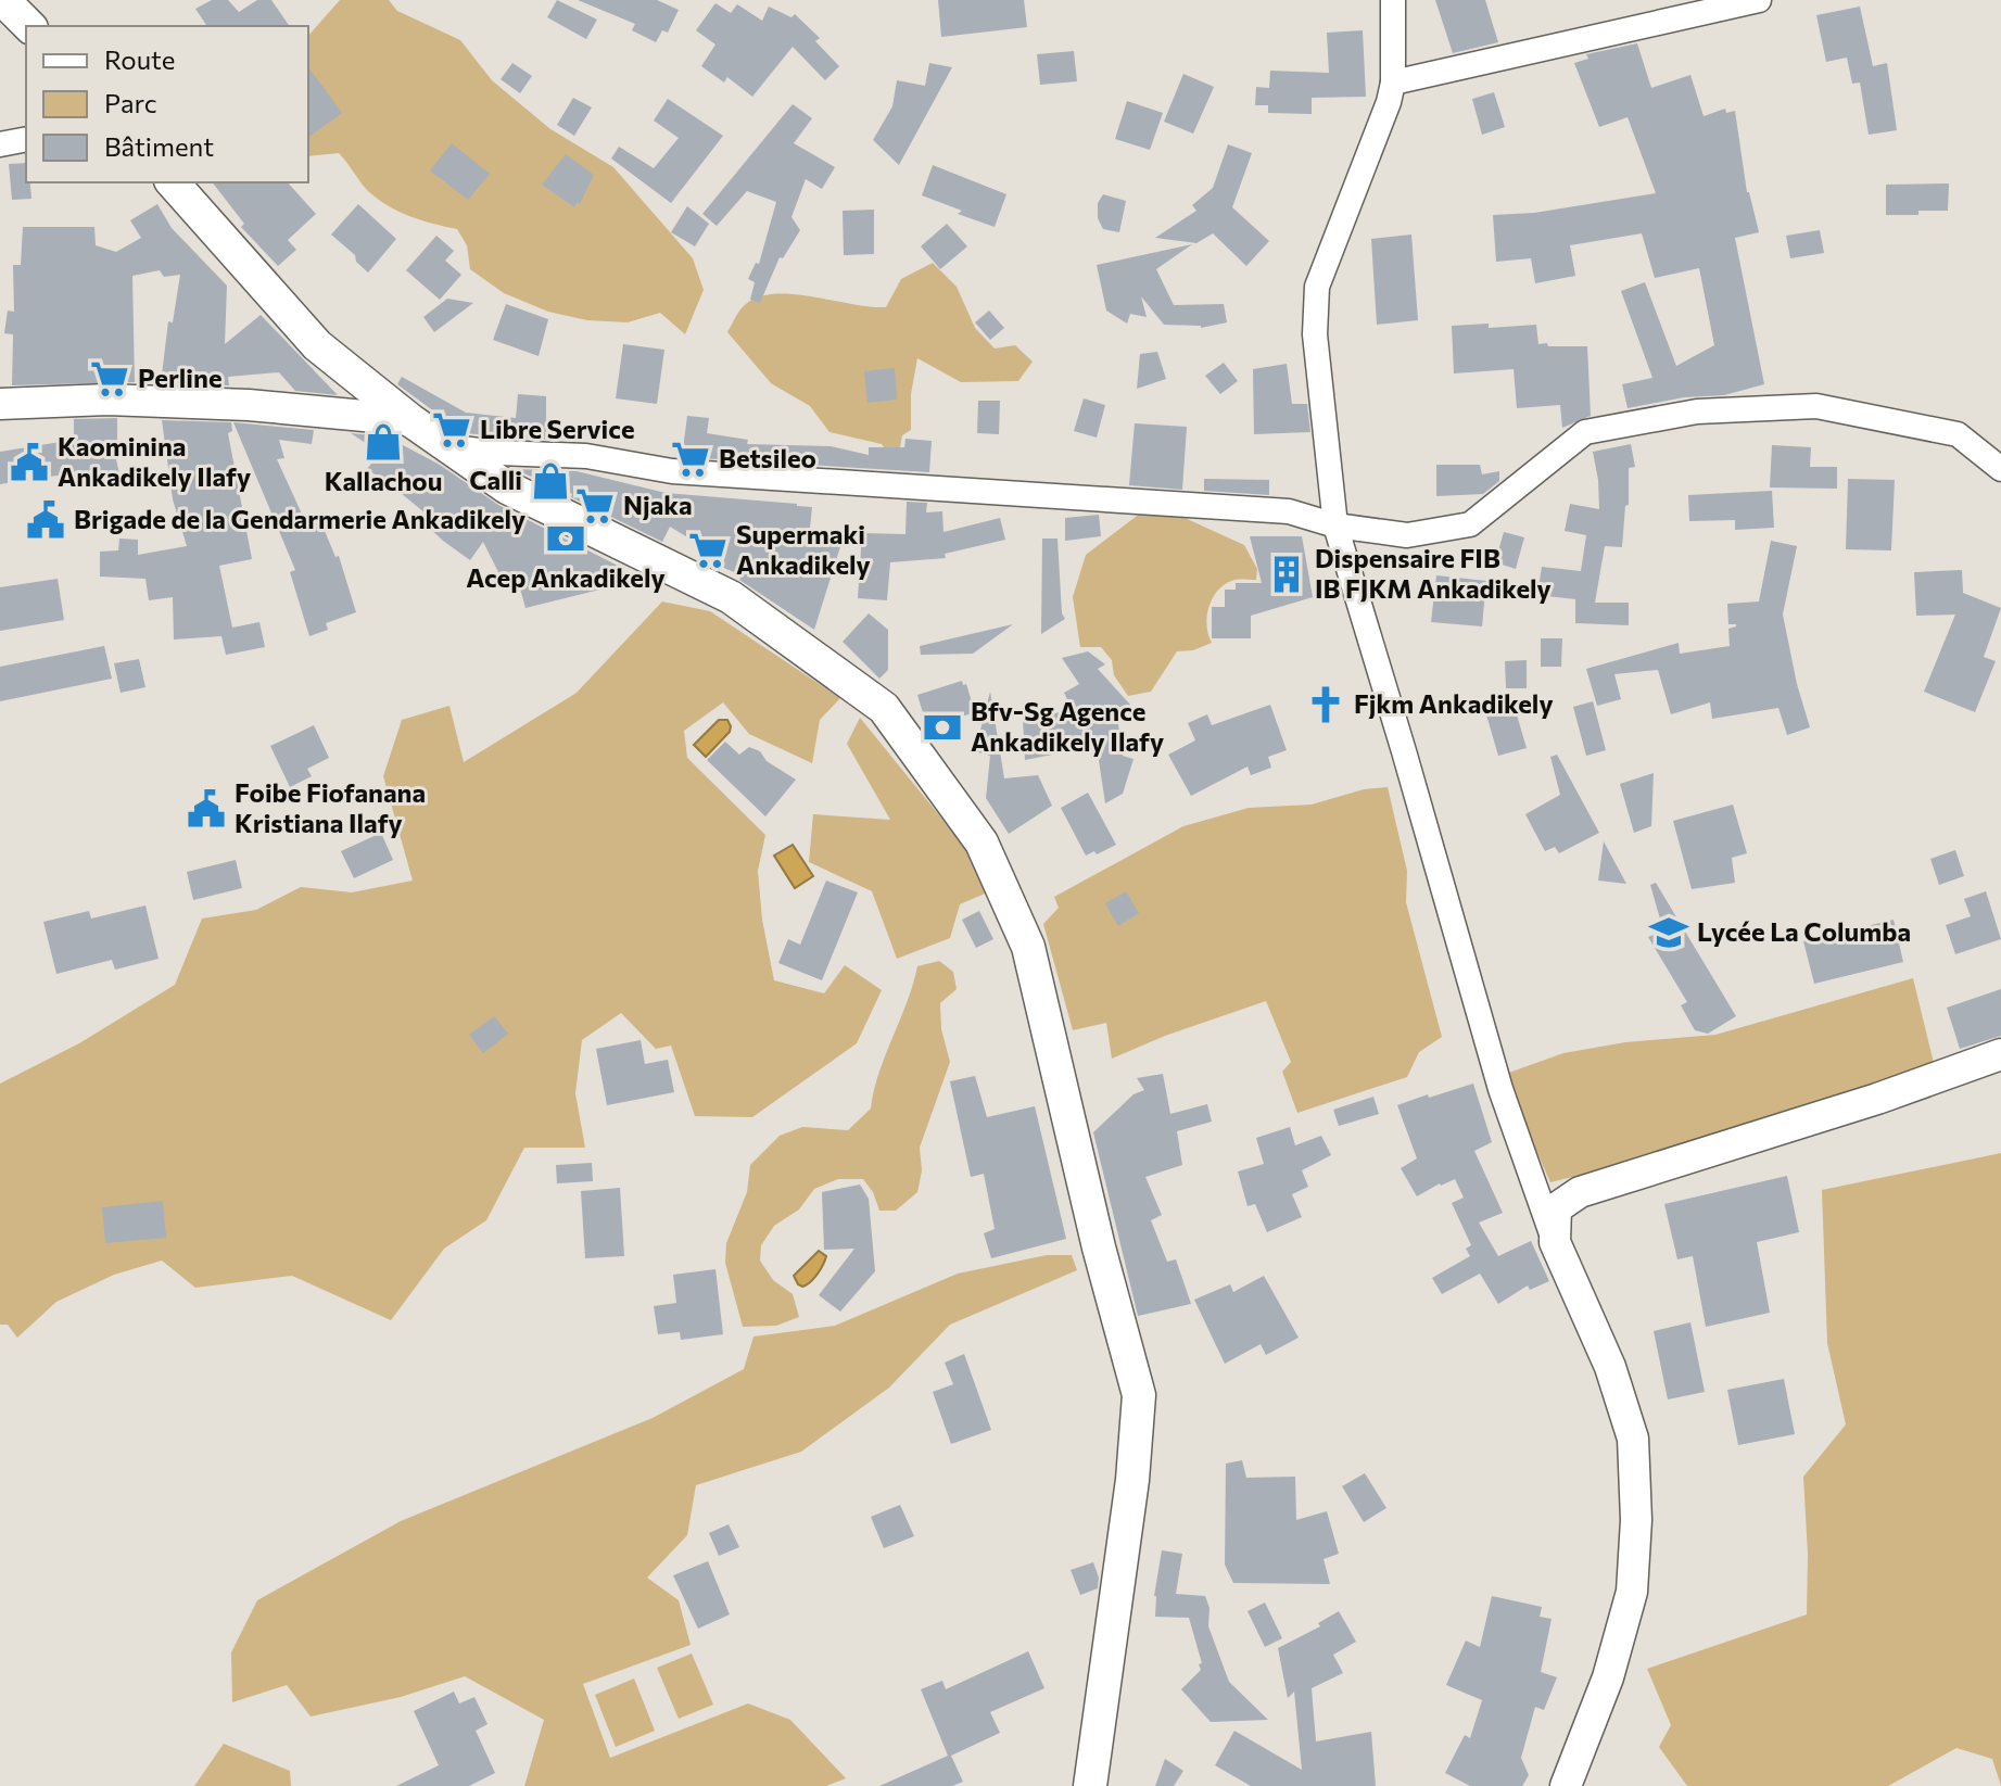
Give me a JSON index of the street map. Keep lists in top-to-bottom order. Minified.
{"places":{"supermarket":["Perline","Libre Service","Betsileo","Njaka","Supermaki Ankadikely"],"shop":["Kallachou","Calli"],"public building":["Kaominina Ankadikely Ilafy","Brigade de la Gendarmerie Ankadikely","Foibe Fiofanana Kristiana Ilafy"],"bank":["Acep Ankadikely","Bfv-Sg Agence Ankadikely Ilafy"],"building":["Dispensaire FIB IB FJKM Ankadikely"],"church":["Fjkm Ankadikely"],"school or university":["Lycée La Columba"]},"legend":["Route","Parc","Bâtiment"]}
